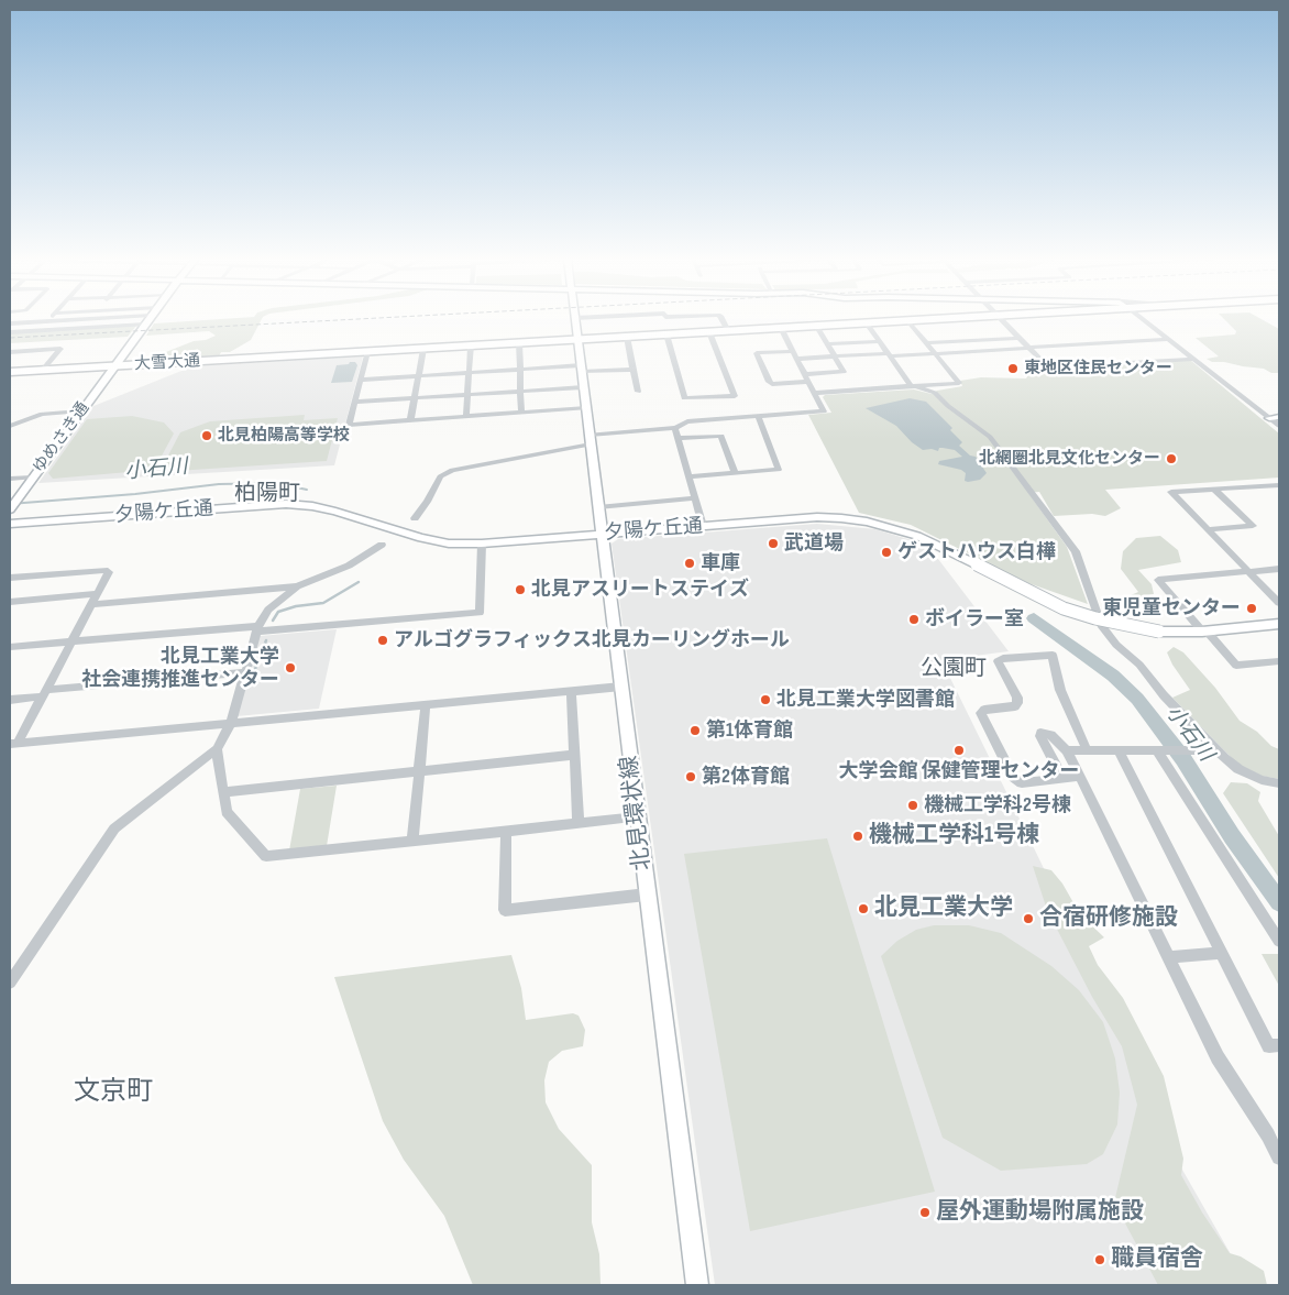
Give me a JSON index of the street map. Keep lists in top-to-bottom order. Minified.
{"streets":{"highway":["大雪大通"],"street":["ゆめさき通","夕陽ケ丘通","北見環状線"]},"crossings":[["大雪大通","ゆめさき通"],["大雪大通","北見環状線"],["夕陽ケ丘通","北見環状線"]],"districts":["柏陽町","公園町","文京町"],"water":["小石川"],"places":["東地区住民センター","北見柏陽高等学校","北網圏北見文化センター","武道場","ゲストハウス白樺","車庫","北見アスリートステイズ","東児童センター","ボイラー室","アルゴグラフィックス北見カーリングホール","北見工業大学 社会連携推進センター","北見工業大学図書館","第1体育館","大学会館 保健管理センター","第2体育館","機械工学科2号棟","機械工学科1号棟","北見工業大学","合宿研修施設","屋外運動場附属施設","職員宿舎"]}
